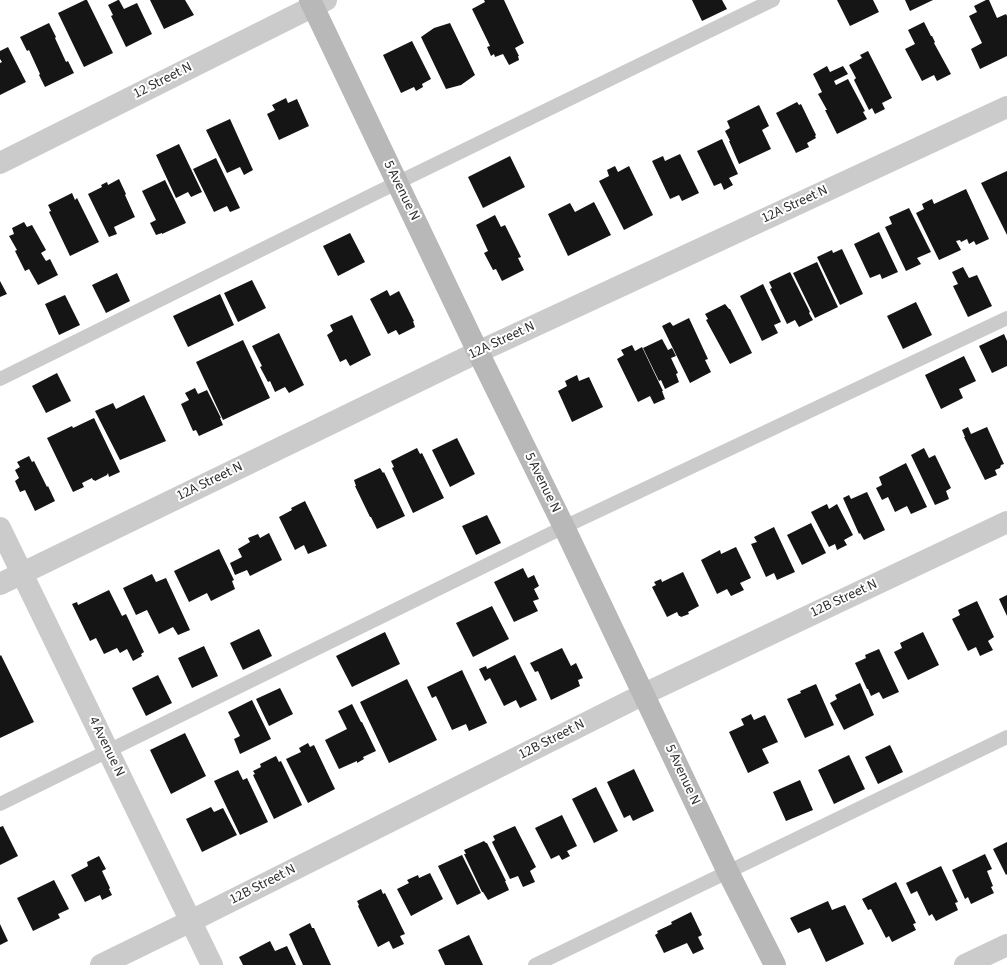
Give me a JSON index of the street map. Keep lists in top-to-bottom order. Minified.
{"streets":{"main road":["5 Avenue N"],"street":["12 Street N","12A Street N","12B Street N","4 Avenue N"]},"crossings":[["12 Street N","5 Avenue N"],["5 Avenue N","12A Street N"],["5 Avenue N","12B Street N"],["12A Street N","4 Avenue N"],["12B Street N","4 Avenue N"]]}
